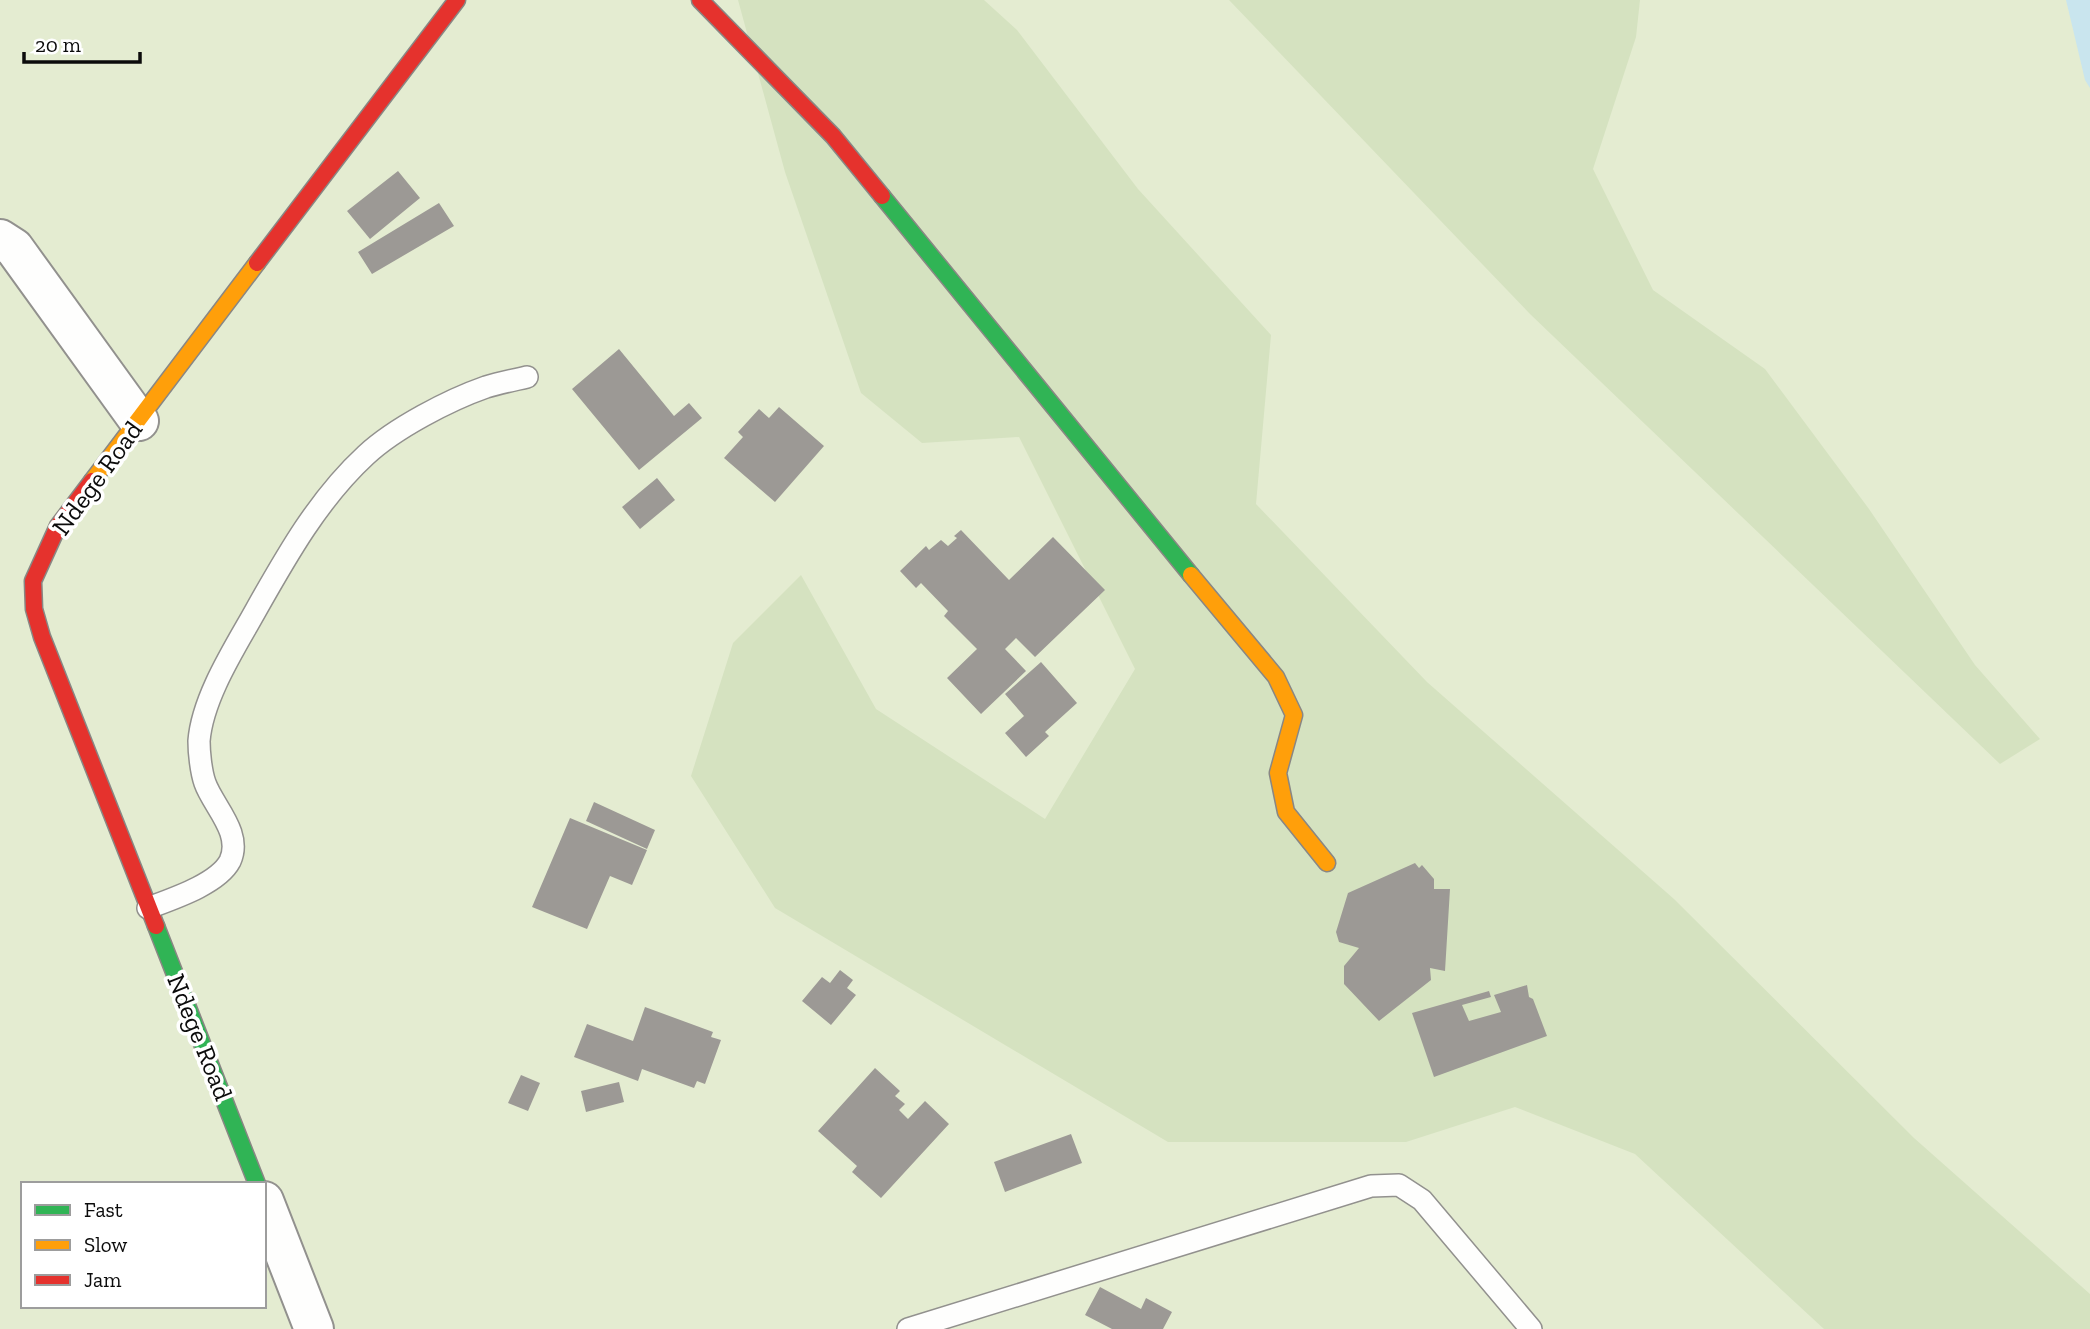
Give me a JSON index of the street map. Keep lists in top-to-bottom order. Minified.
{"streets":{"street":["Ndege Road"]},"legend":["Fast","Slow","Jam"],"scale_bar":"20 m"}
